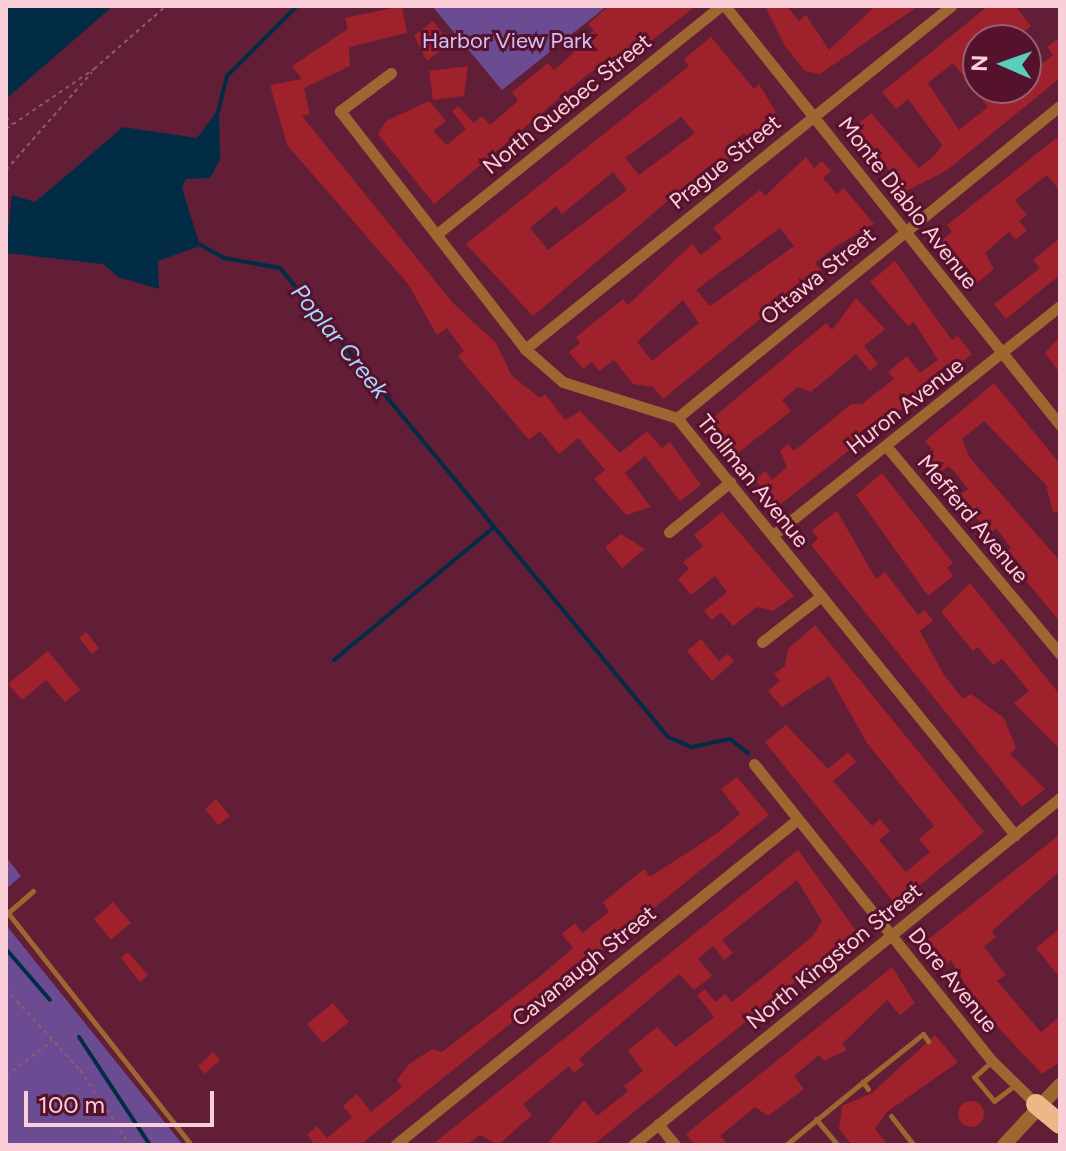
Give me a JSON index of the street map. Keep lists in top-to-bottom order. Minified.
{"streets":{"street":["North Quebec Street","Prague Street","Monte Diablo Avenue","Ottawa Street","Huron Avenue","Trollman Avenue","Mefferd Avenue","North Kingston Street","Cavanaugh Street","Dore Avenue"]},"crossings":[["North Quebec Street","Monte Diablo Avenue"],["North Quebec Street","Trollman Avenue"],["Prague Street","Monte Diablo Avenue"],["Prague Street","Trollman Avenue"],["Monte Diablo Avenue","Ottawa Street"],["Monte Diablo Avenue","Huron Avenue"],["Ottawa Street","Trollman Avenue"],["Huron Avenue","Trollman Avenue"],["Huron Avenue","Mefferd Avenue"],["Trollman Avenue","North Kingston Street"],["North Kingston Street","Dore Avenue"],["Cavanaugh Street","Dore Avenue"]],"water":["Poplar Creek"],"parks":["Harbor View Park"],"scale_bar":"100 m","north":"left"}
